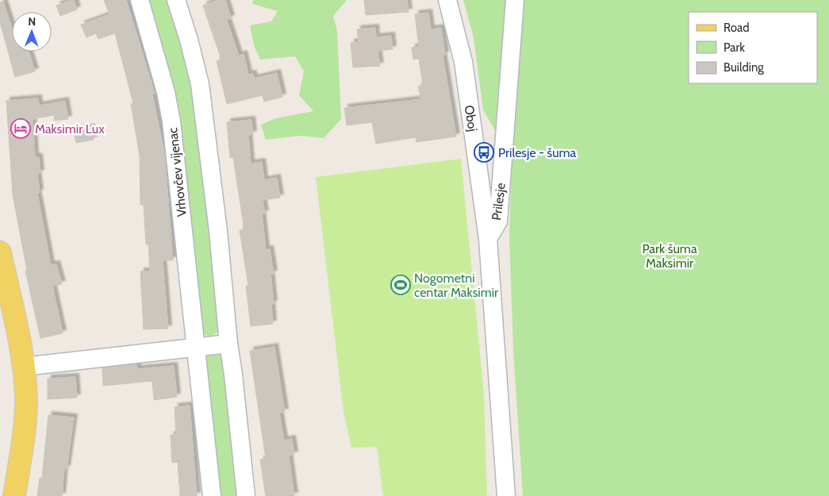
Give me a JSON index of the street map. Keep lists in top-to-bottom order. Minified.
{"streets":{"street":["Oboj","Vrhovčev vijenac","Prilesje"]},"crossings":[["Oboj","Prilesje"]],"parks":["Park šuma Maksimir"],"places":{"hotel":["Maksimir Lux"],"bus stop":["Prilesje - šuma"],"sports":["Nogometni centar Maksimir"]},"legend":["Road","Park","Building"],"north":"top"}
